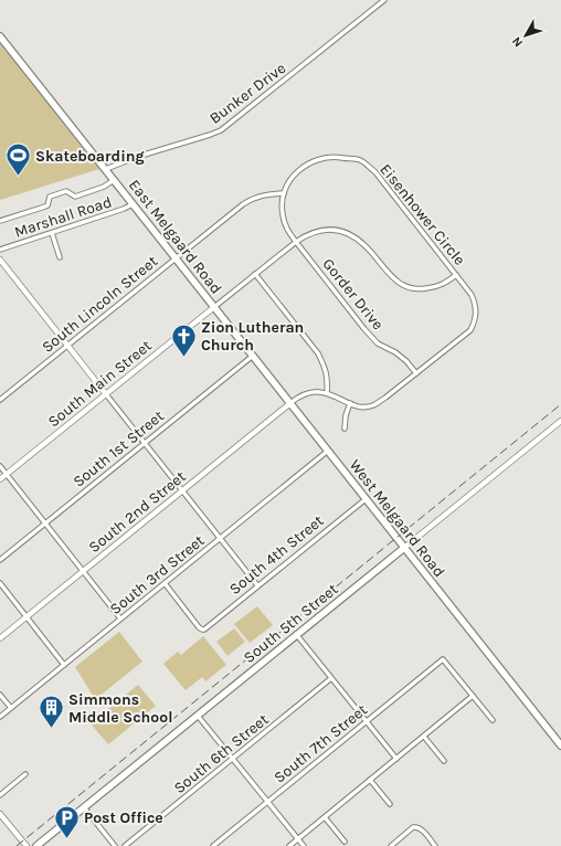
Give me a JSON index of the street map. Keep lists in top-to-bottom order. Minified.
{"streets":{"main road":["East Melgaard Road","West Melgaard Road","South 5th Street"],"street":["Bunker Drive","Eisenhower Circle","Marshall Road","Gorder Drive","South Lincoln Street","South Main Street","South 1st Street","South 2nd Street","South 4th Street","South 3rd Street","South 7th Street","South 6th Street"]},"crossings":[["Bunker Drive","East Melgaard Road"],["Eisenhower Circle","Gorder Drive"],["Eisenhower Circle","South Lincoln Street"],["Eisenhower Circle","South 2nd Street"],["Eisenhower Circle","West Melgaard Road"],["Marshall Road","East Melgaard Road"],["East Melgaard Road","South Lincoln Street"],["East Melgaard Road","South Main Street"],["East Melgaard Road","West Melgaard Road"],["South Main Street","West Melgaard Road"],["South 1st Street","West Melgaard Road"],["South 2nd Street","West Melgaard Road"],["West Melgaard Road","South 4th Street"],["West Melgaard Road","South 3rd Street"],["West Melgaard Road","South 5th Street"],["South 4th Street","South 3rd Street"]],"places":{"sports":["Skateboarding"],"church":["Zion Lutheran Church"],"building":["Simmons Middle School"],"parking":["Post Office"]},"north":"bottom left"}
